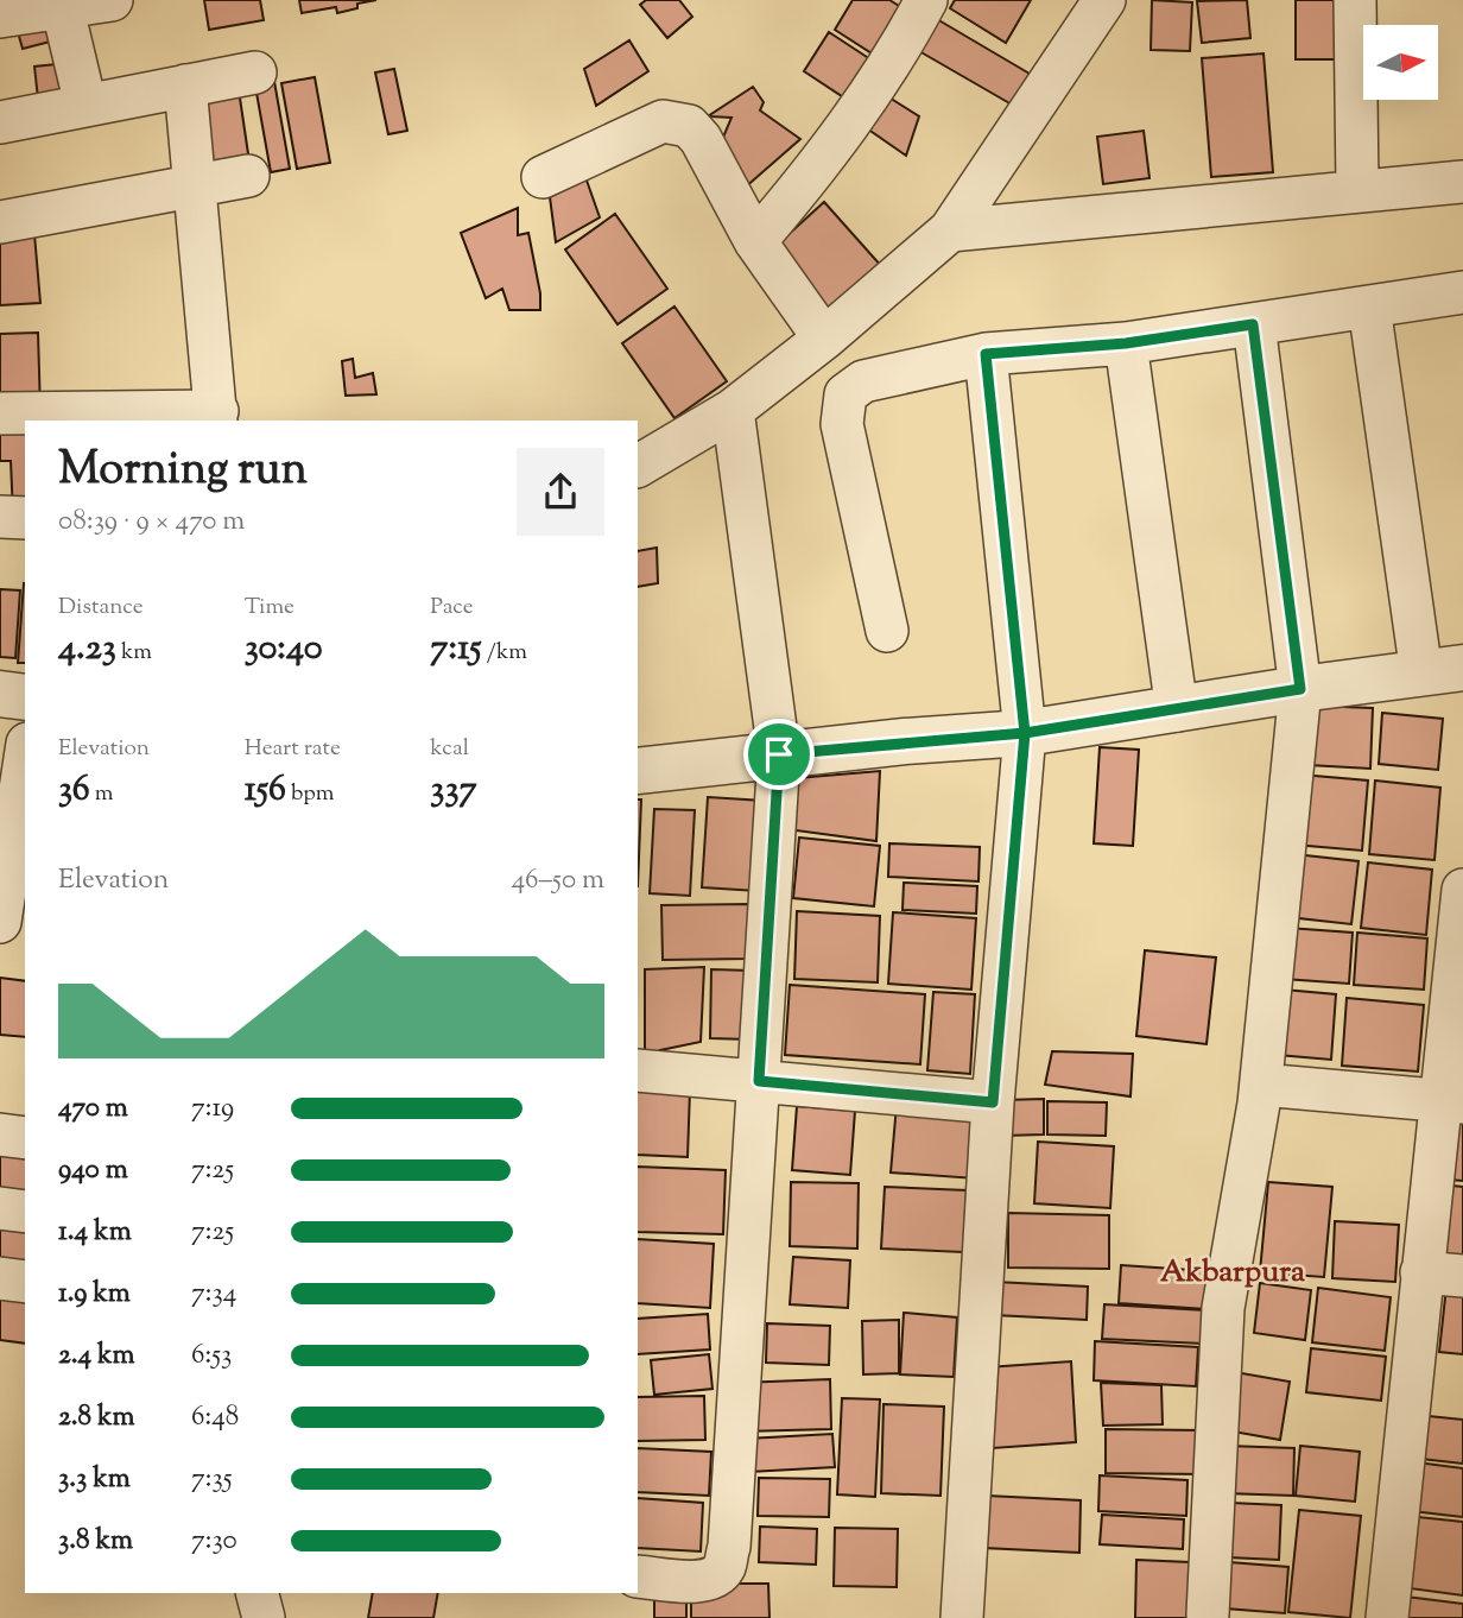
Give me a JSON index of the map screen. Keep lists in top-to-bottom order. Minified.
{"districts":["Akbarpura"],"north":"right","page":{"heading":["Morning run","08:39 · 9 × 470 m"],"stats":[["Distance","4.23 km"],["Time","30:40"],["Pace","7:15 /km"],["Elevation","36 m"],["Heart rate","156 bpm"],["kcal","337"]],"chart":["Elevation","46–50 m"],"list":[{"name":"470 m","note":"7:19"},{"name":"940 m","note":"7:25"},{"name":"1.4 km","note":"7:25"},{"name":"1.9 km","note":"7:34"},{"name":"2.4 km","note":"6:53"},{"name":"2.8 km","note":"6:48"},{"name":"3.3 km","note":"7:35"},{"name":"3.8 km","note":"7:30"}]}}
